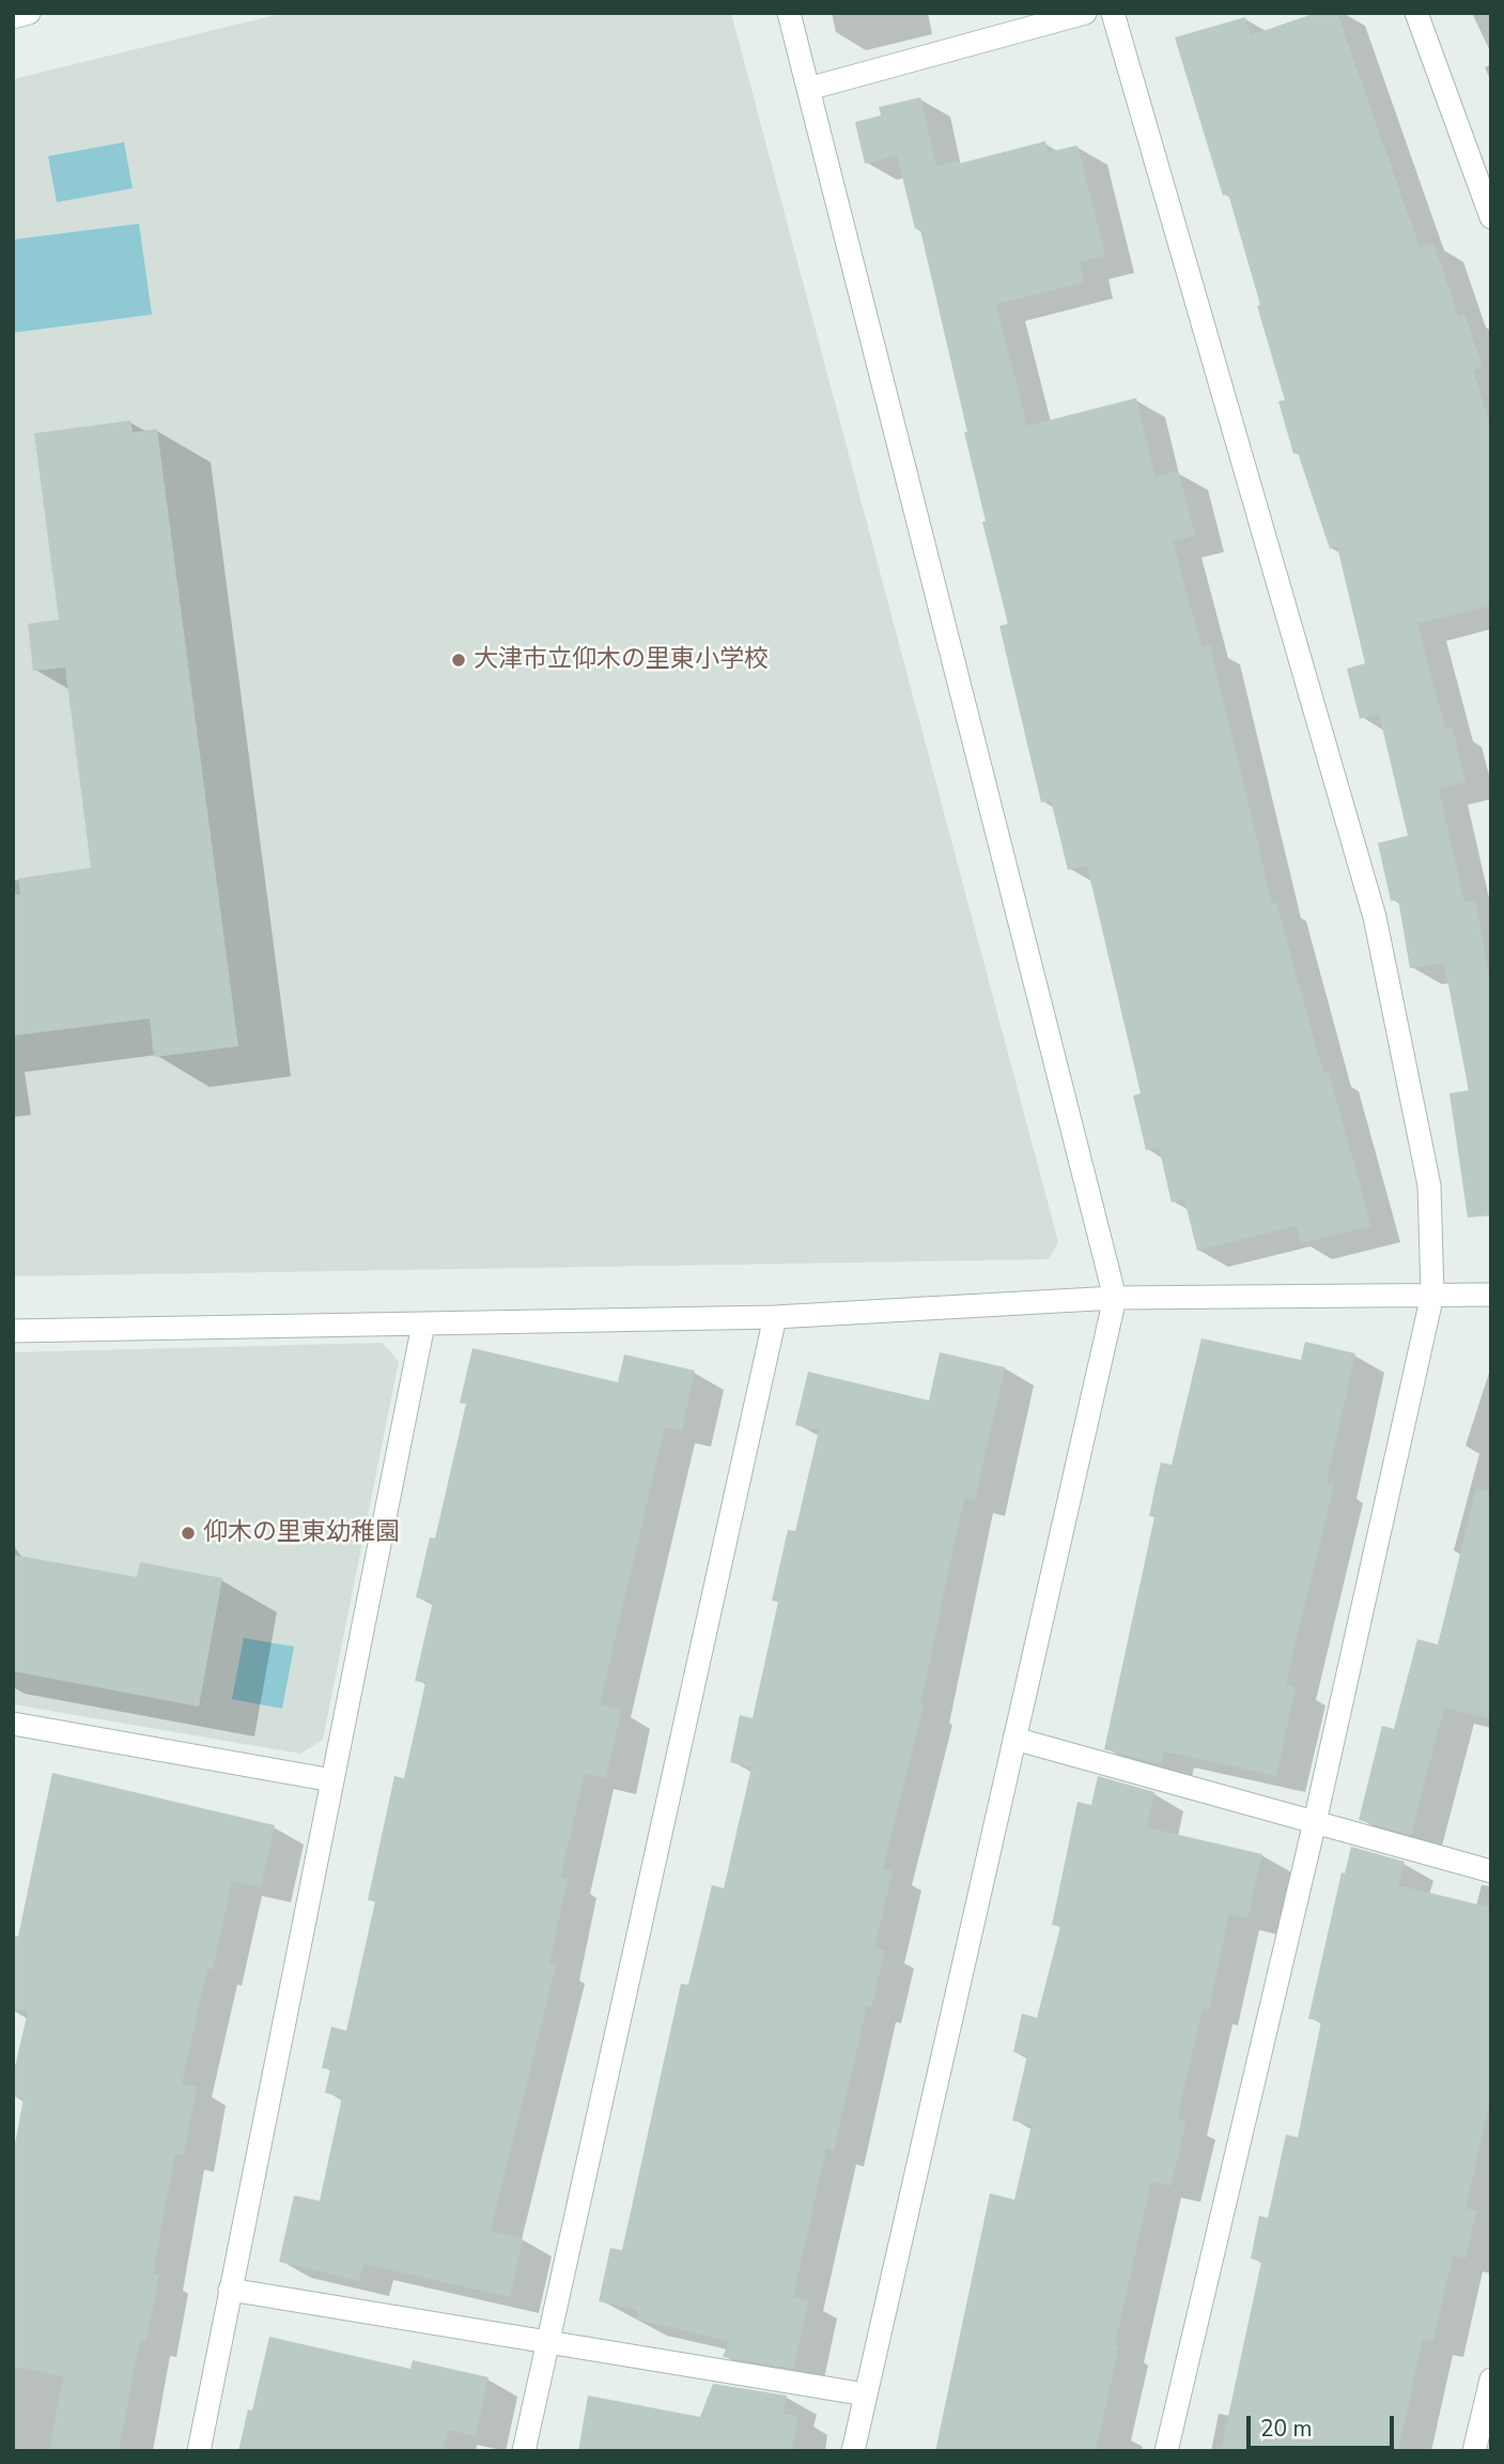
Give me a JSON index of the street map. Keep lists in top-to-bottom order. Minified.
{"places":["大津市立仰木の里東小学校","仰木の里東幼稚園"],"scale_bar":"20 m"}
